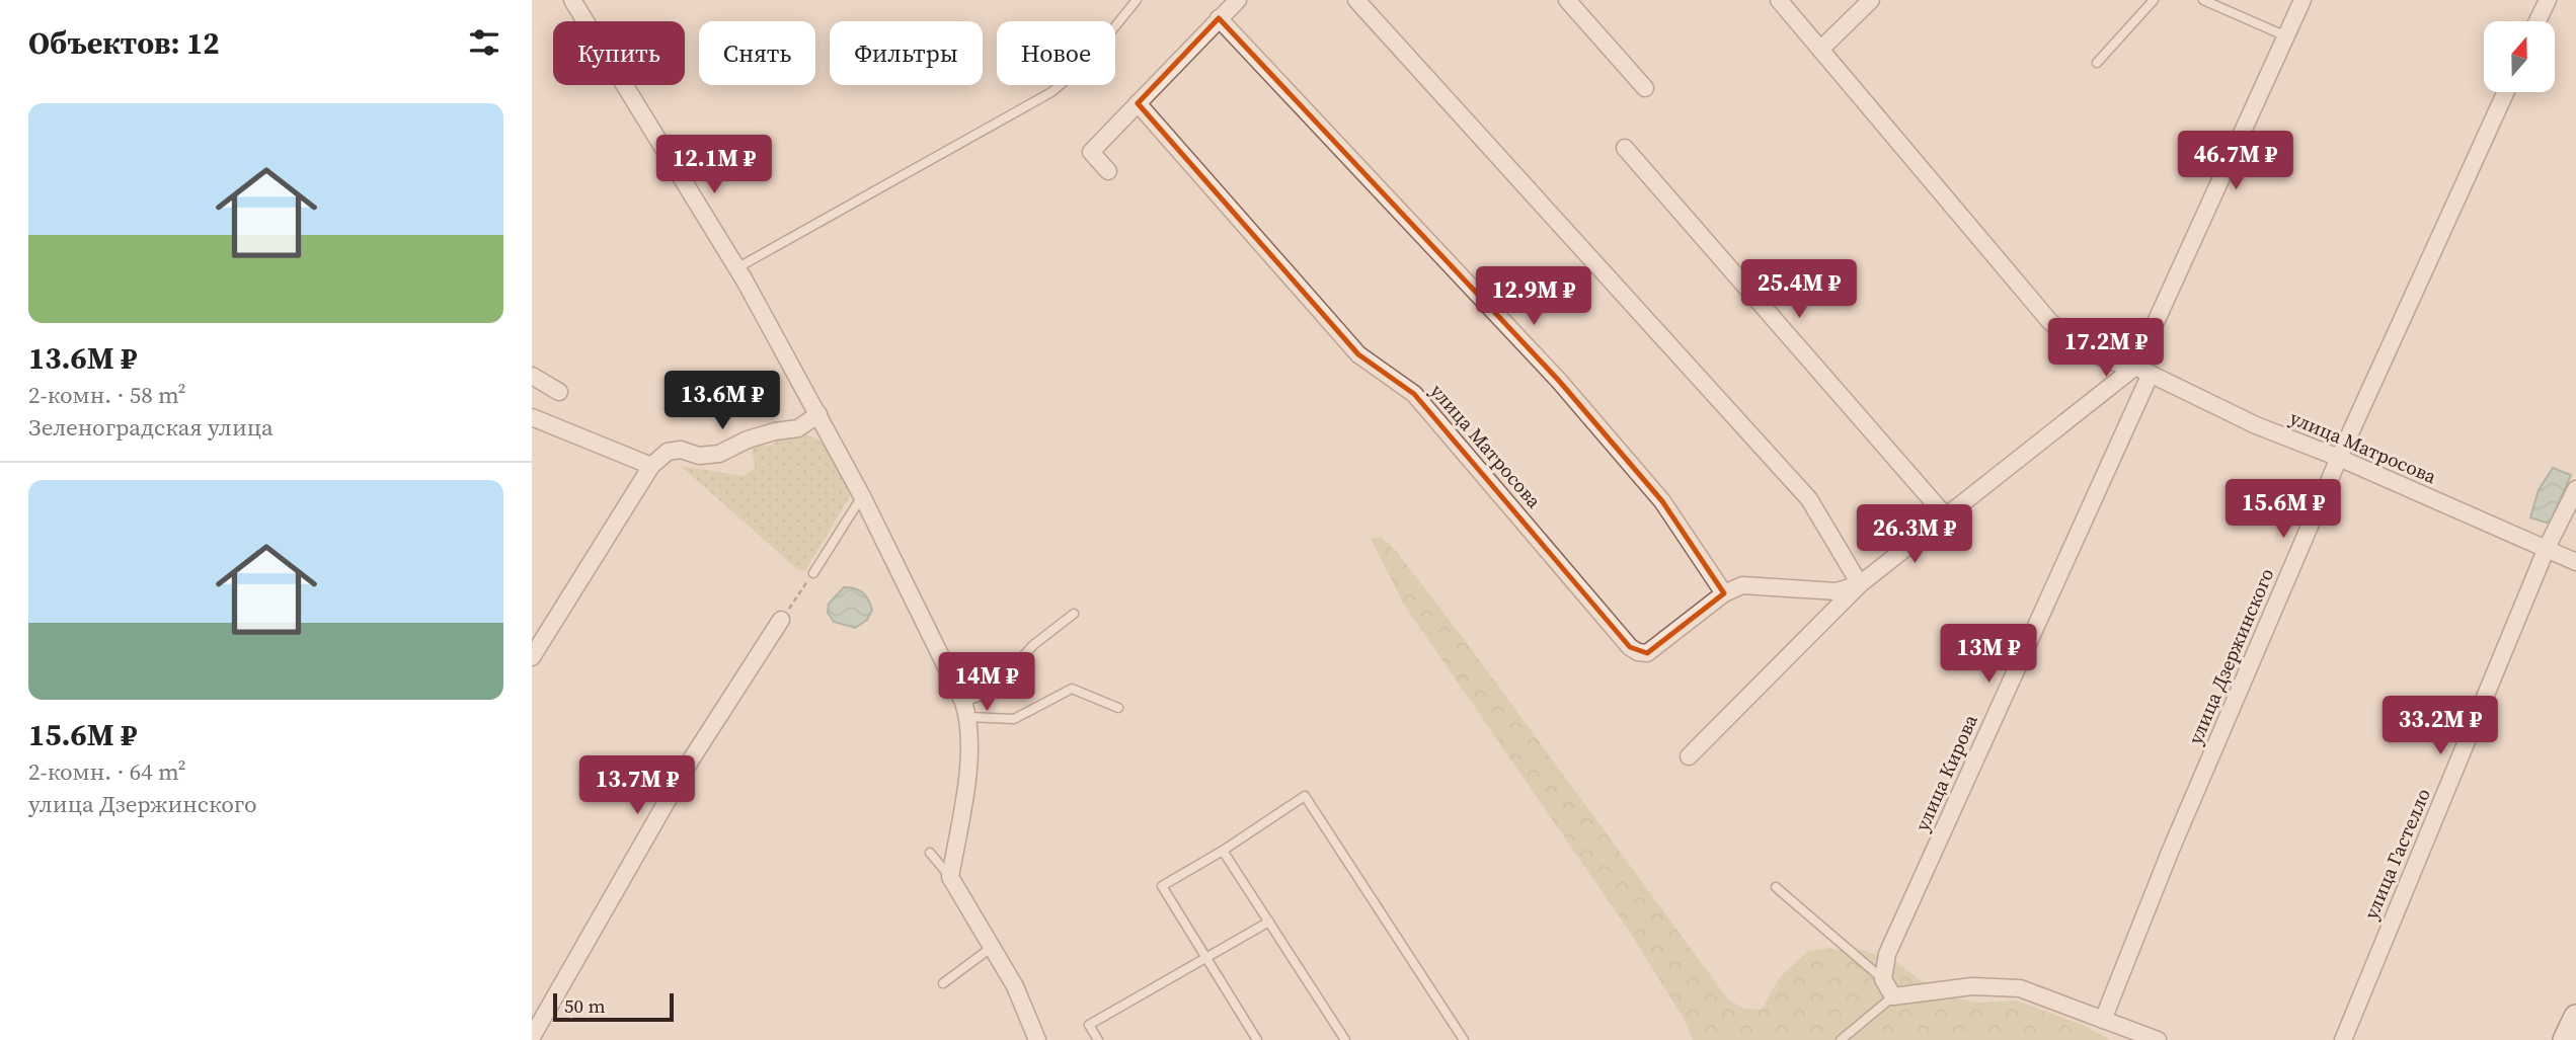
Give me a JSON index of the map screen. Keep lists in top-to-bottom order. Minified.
{"streets":{"street":["улица Матросова","улица Дзержинского","улица Кирова","улица Гастелло"]},"crossings":[["улица Матросова","улица Дзержинского"],["улица Матросова","улица Кирова"],["улица Матросова","улица Гастелло"]],"scale_bar":"50 m","north":"top","page":{"heading":"Объектов: 12","chip":["Купить","Снять","Фильтры","Новое"],"list":[{"name":"13.6M ₽","note":"2-комн. · 58 m² · Зеленоградская улица"},{"name":"15.6M ₽","note":"2-комн. · 64 m² · улица Дзержинского"}],"price":["46.7M ₽","12.1M ₽","25.4M ₽","12.9M ₽","17.2M ₽","13.6M ₽","15.6M ₽","26.3M ₽","13M ₽","14M ₽","33.2M ₽","13.7M ₽"],"scale":"50 m"}}
